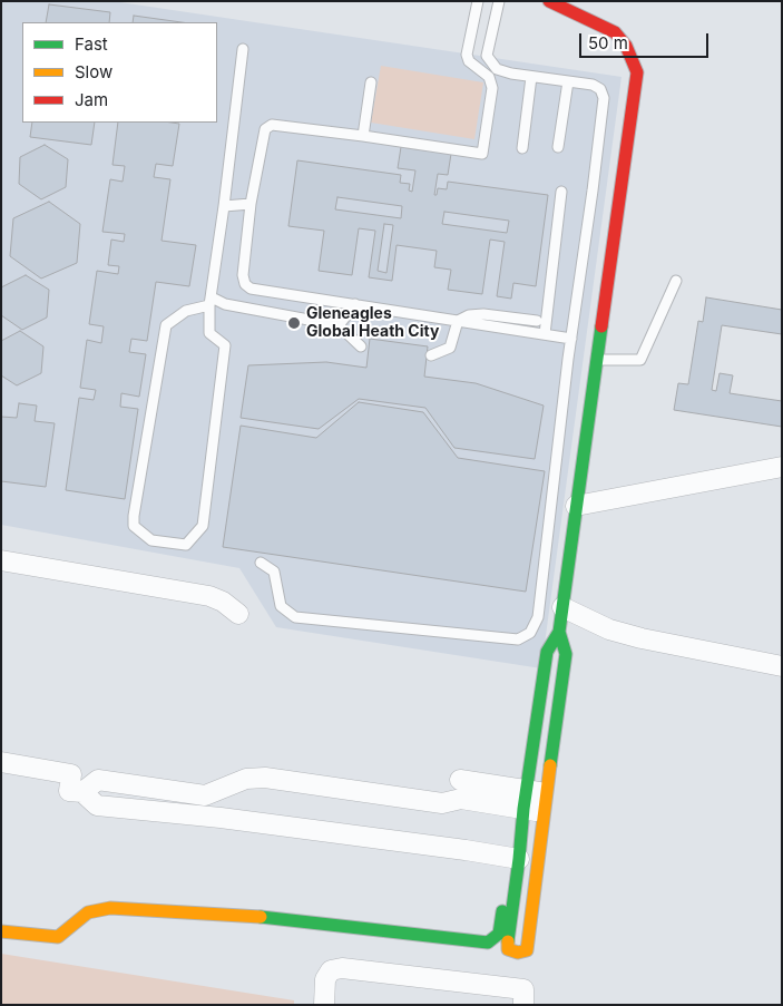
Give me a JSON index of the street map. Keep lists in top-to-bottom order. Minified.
{"places":["Gleneagles Global Heath City"],"legend":["Fast","Slow","Jam"],"scale_bar":"50 m"}
